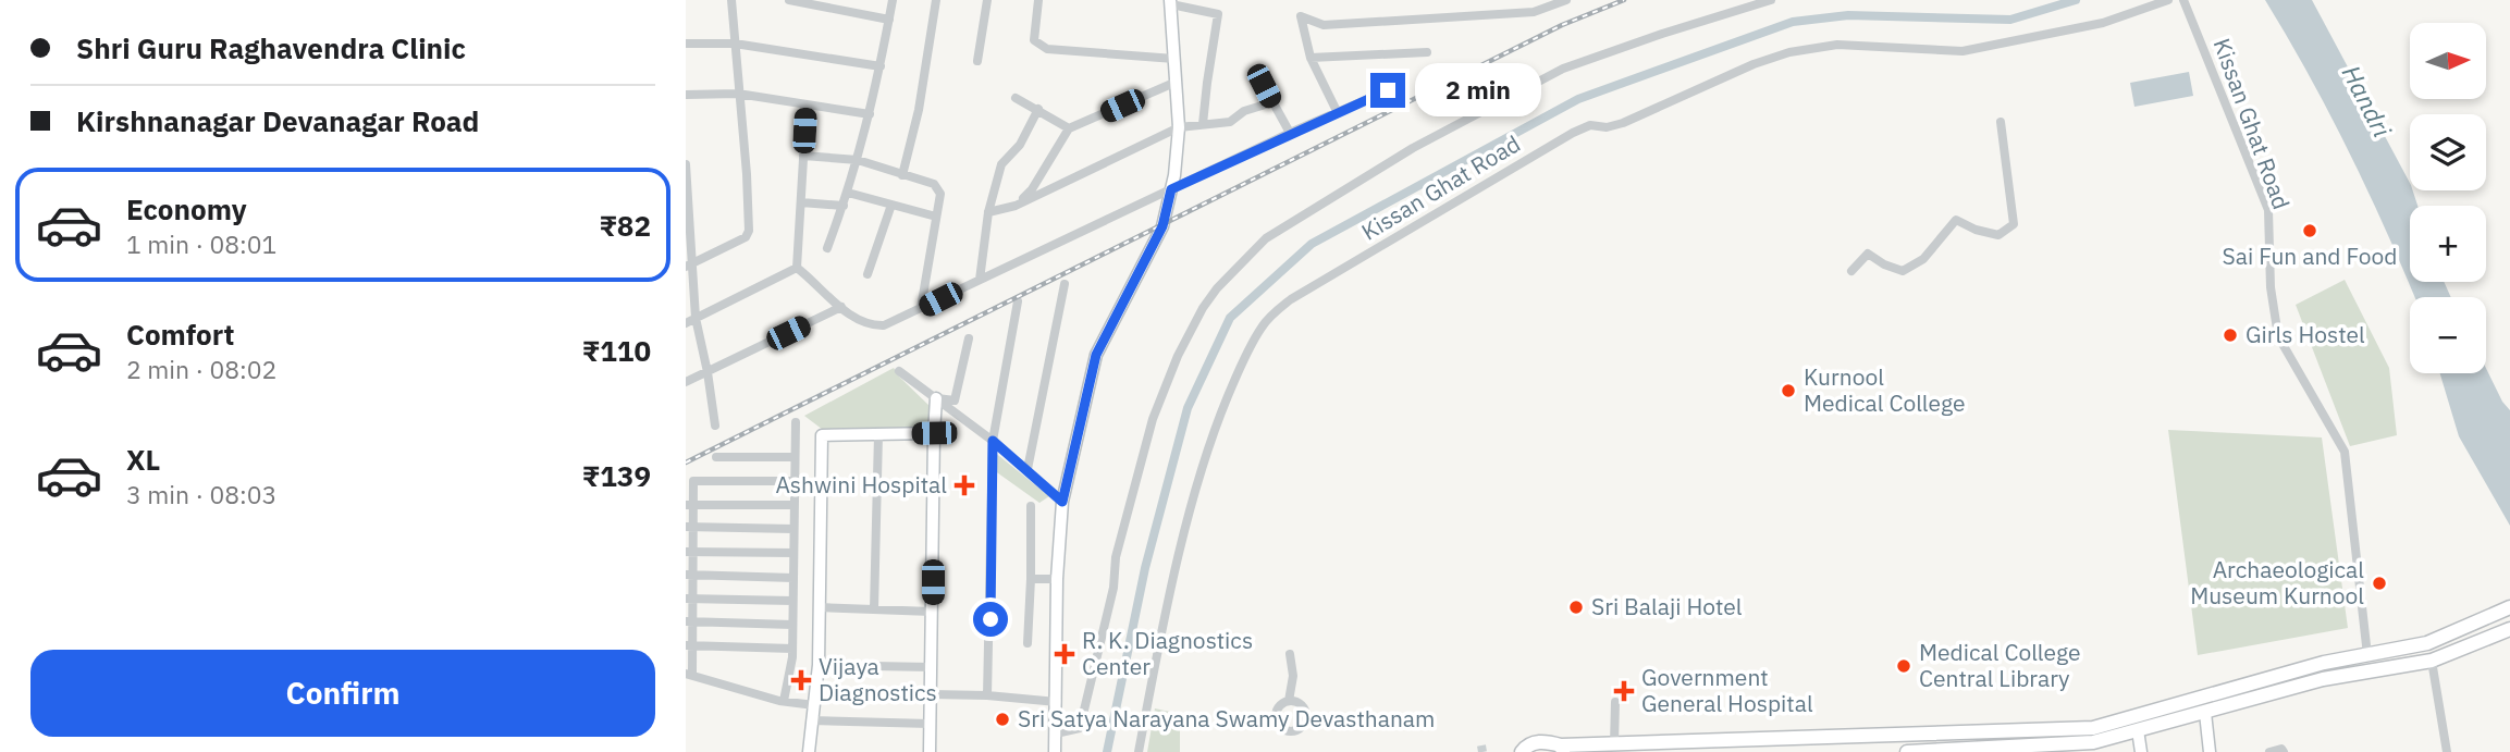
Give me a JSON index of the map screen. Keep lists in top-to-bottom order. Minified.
{"streets":{"street":["Kissan Ghat Road"]},"water":["Handri"],"places":{"other":["Sai Fun and Food","Girls Hostel","Kurnool Medical College","Archaeological Museum Kurnool","Sri Balaji Hotel","Medical College Central Library","Sri Satya Narayana Swamy Devasthanam"],"health":["Ashwini Hospital","R. K. Diagnostics Center","Vijaya Diagnostics","Government General Hospital"]},"north":"right","page":{"banner":["Shri Guru Raghavendra Clinic","Kirshnanagar Devanagar Road"],"map_buttons":["+","−"],"bubble":"2 min","list":[{"name":"Economy","note":"1 min · 08:01","value":"₹82"},{"name":"Comfort","note":"2 min · 08:02","value":"₹110"},{"name":"XL","note":"3 min · 08:03","value":"₹139"}],"buttons":"Confirm"}}
